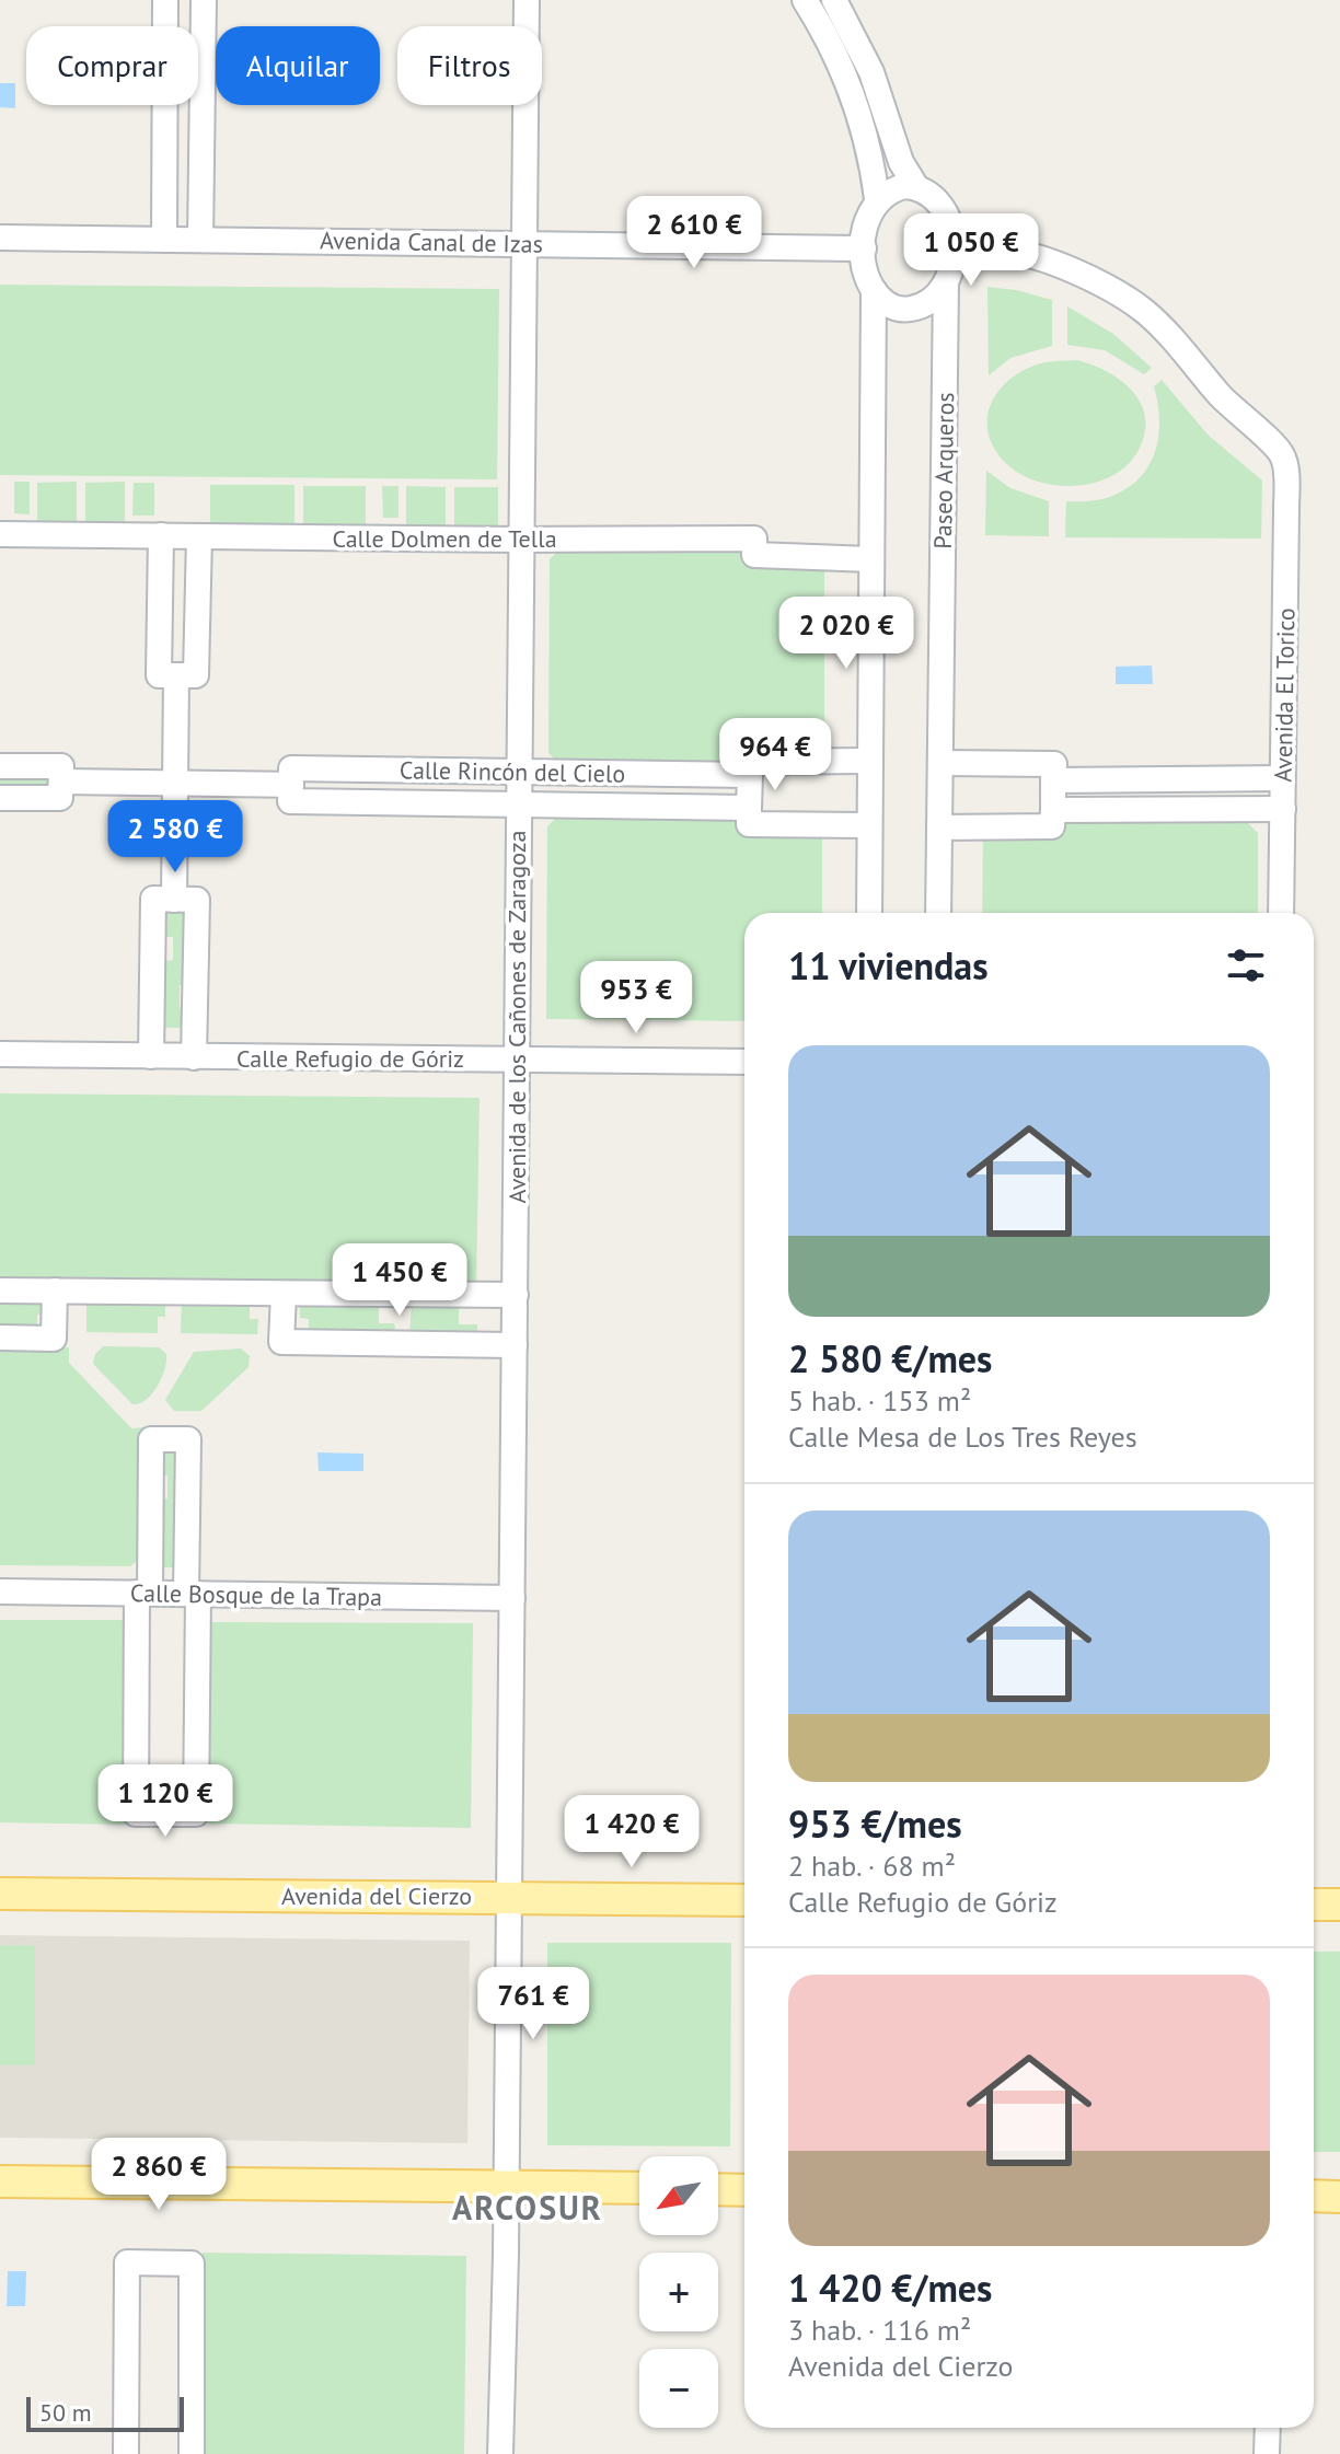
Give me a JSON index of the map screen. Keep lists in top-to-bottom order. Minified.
{"streets":{"main road":["Avenida del Cierzo"],"street":["Avenida Canal de Izas","Paseo Arqueros","Calle Dolmen de Tella","Avenida El Torico","Calle Rincón del Cielo","Avenida de los Cañones de Zaragoza","Calle Refugio de Góriz","Calle Bosque de la Trapa"]},"crossings":[["Avenida Canal de Izas","Paseo Arqueros"],["Avenida Canal de Izas","Avenida El Torico"],["Avenida Canal de Izas","Avenida de los Cañones de Zaragoza"],["Paseo Arqueros","Avenida El Torico"],["Calle Dolmen de Tella","Avenida de los Cañones de Zaragoza"],["Calle Rincón del Cielo","Avenida de los Cañones de Zaragoza"],["Avenida de los Cañones de Zaragoza","Calle Refugio de Góriz"],["Avenida de los Cañones de Zaragoza","Calle Bosque de la Trapa"],["Avenida de los Cañones de Zaragoza","Avenida del Cierzo"]],"districts":["ARCOSUR"],"scale_bar":"50 m","north":"bottom left","page":{"chip":["Comprar","Alquilar","Filtros"],"price":["2 610 €","1 050 €","2 020 €","964 €","2 580 €","953 €","1 450 €","1 120 €","1 420 €","761 €","2 860 €"],"heading":"11 viviendas","list":[{"name":"2 580 €/mes","note":"5 hab. · 153 m² · Calle Mesa de Los Tres Reyes"},{"name":"953 €/mes","note":"2 hab. · 68 m² · Calle Refugio de Góriz"},{"name":"1 420 €/mes","note":"3 hab. · 116 m² · Avenida del Cierzo"}],"map_buttons":["+","−"],"scale":"50 m"}}
